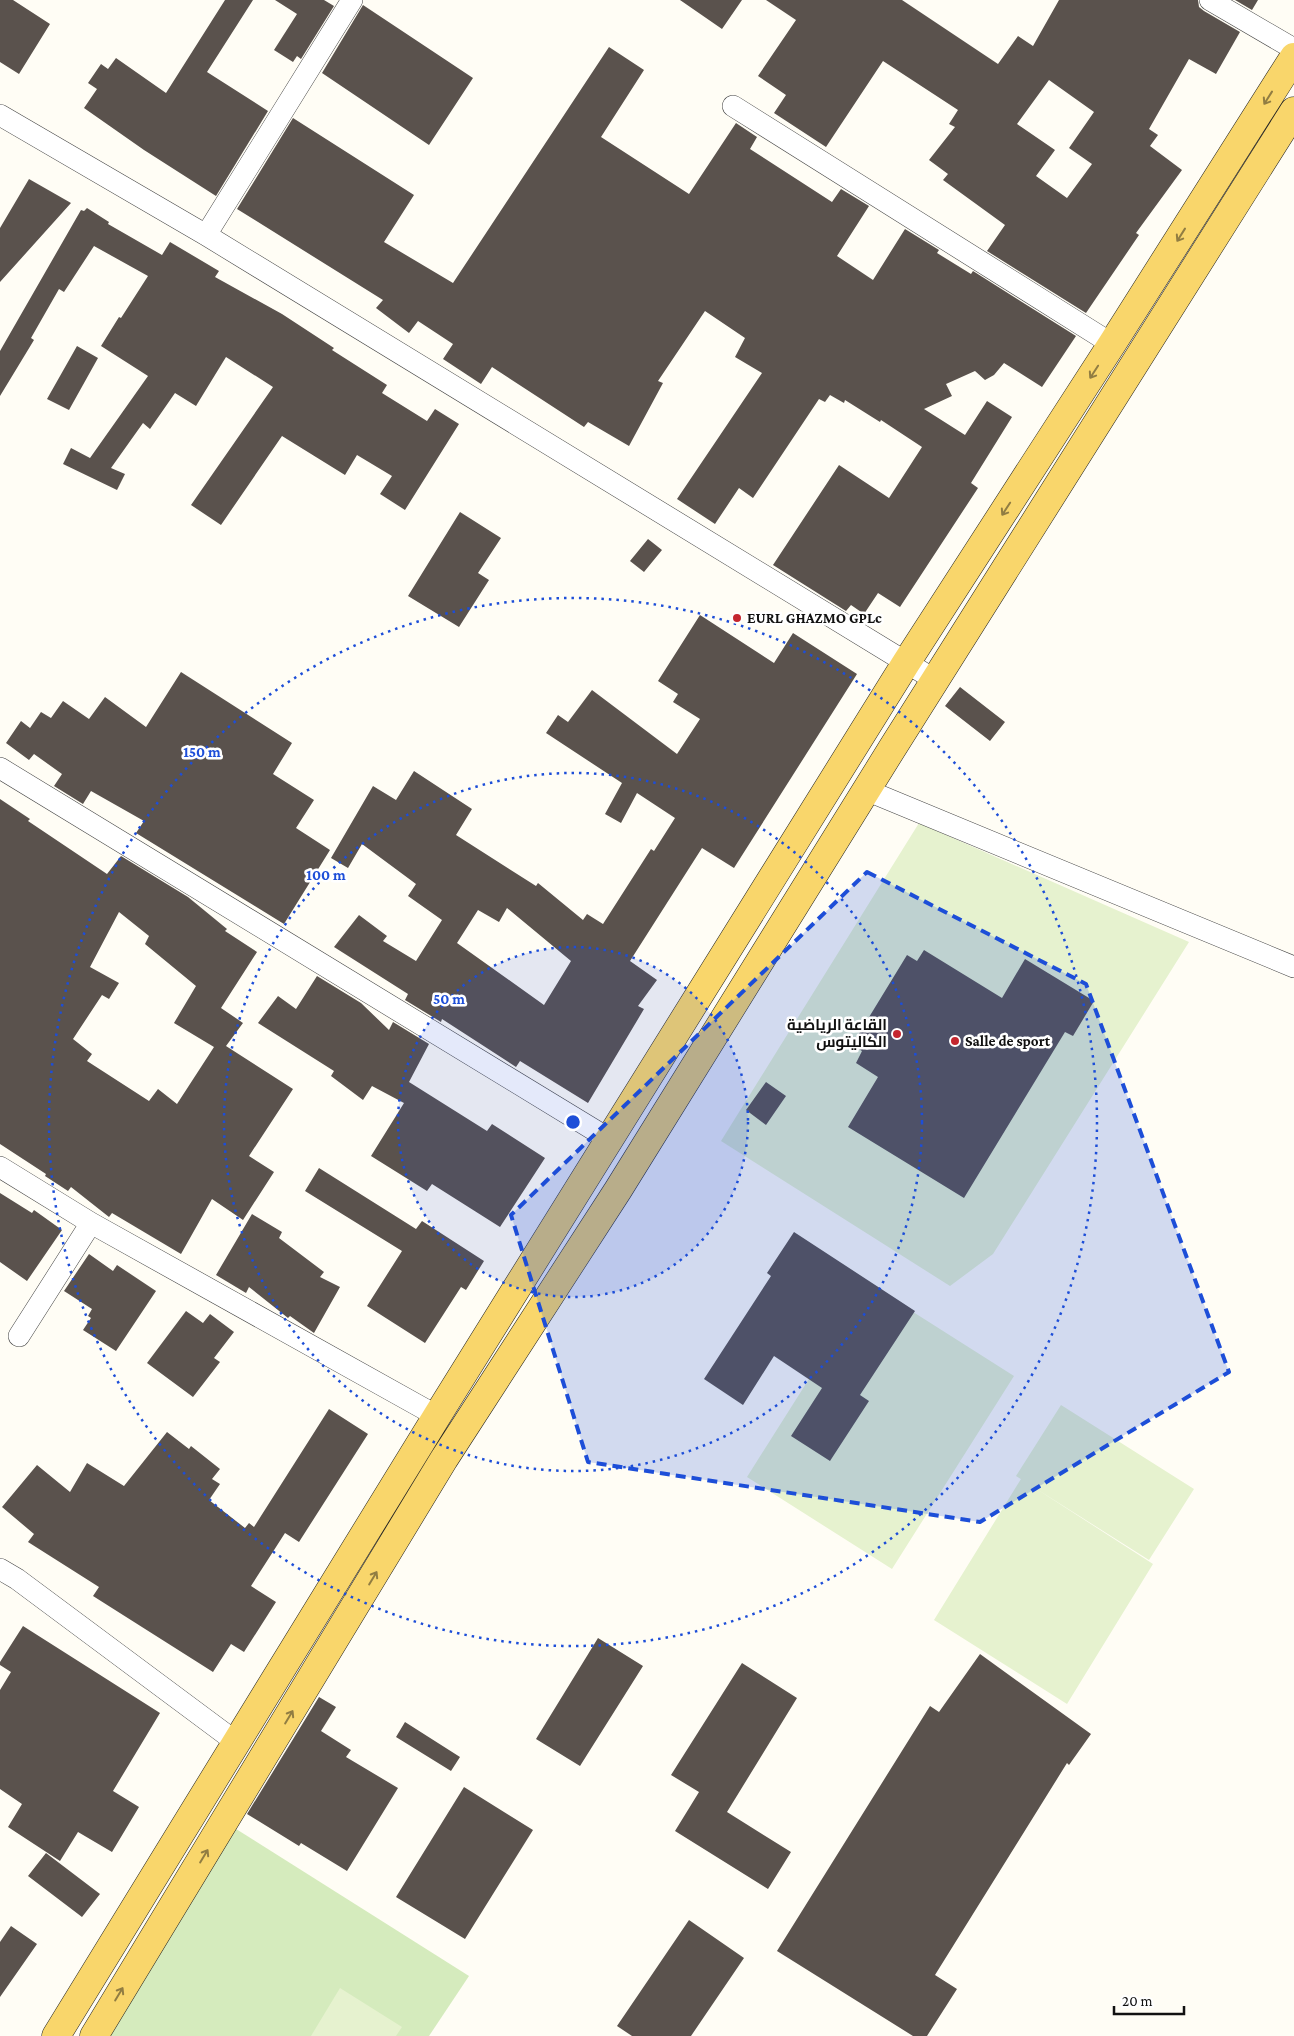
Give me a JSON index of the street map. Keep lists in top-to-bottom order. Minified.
{"places":["EURL GHAZMO GPLc","القاعة الرياضية الكاليتوس","Salle de sport"],"scale_bar":"20 m","rings":["150 m","100 m","50 m"]}
